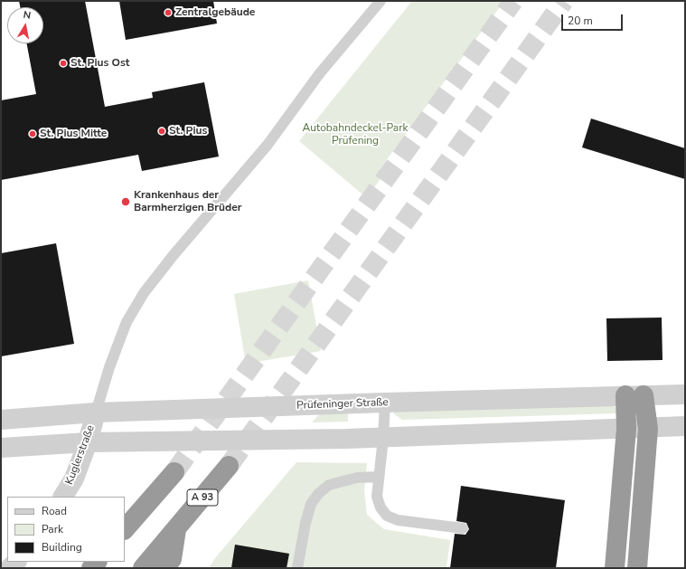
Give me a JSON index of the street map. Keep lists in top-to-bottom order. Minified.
{"streets":{"highway":["A 93"],"street":["Prüfeninger Straße","Kuglerstraße"]},"crossings":[["Prüfeninger Straße","Kuglerstraße"]],"parks":["Autobahndeckel-Park Prüfening"],"places":["Zentralgebäude","St. Pius Ost","St. Pius","St. Pius Mitte","Krankenhaus der Barmherzigen Brüder"],"legend":["Road","Park","Building"],"scale_bar":"20 m","north":"top"}
